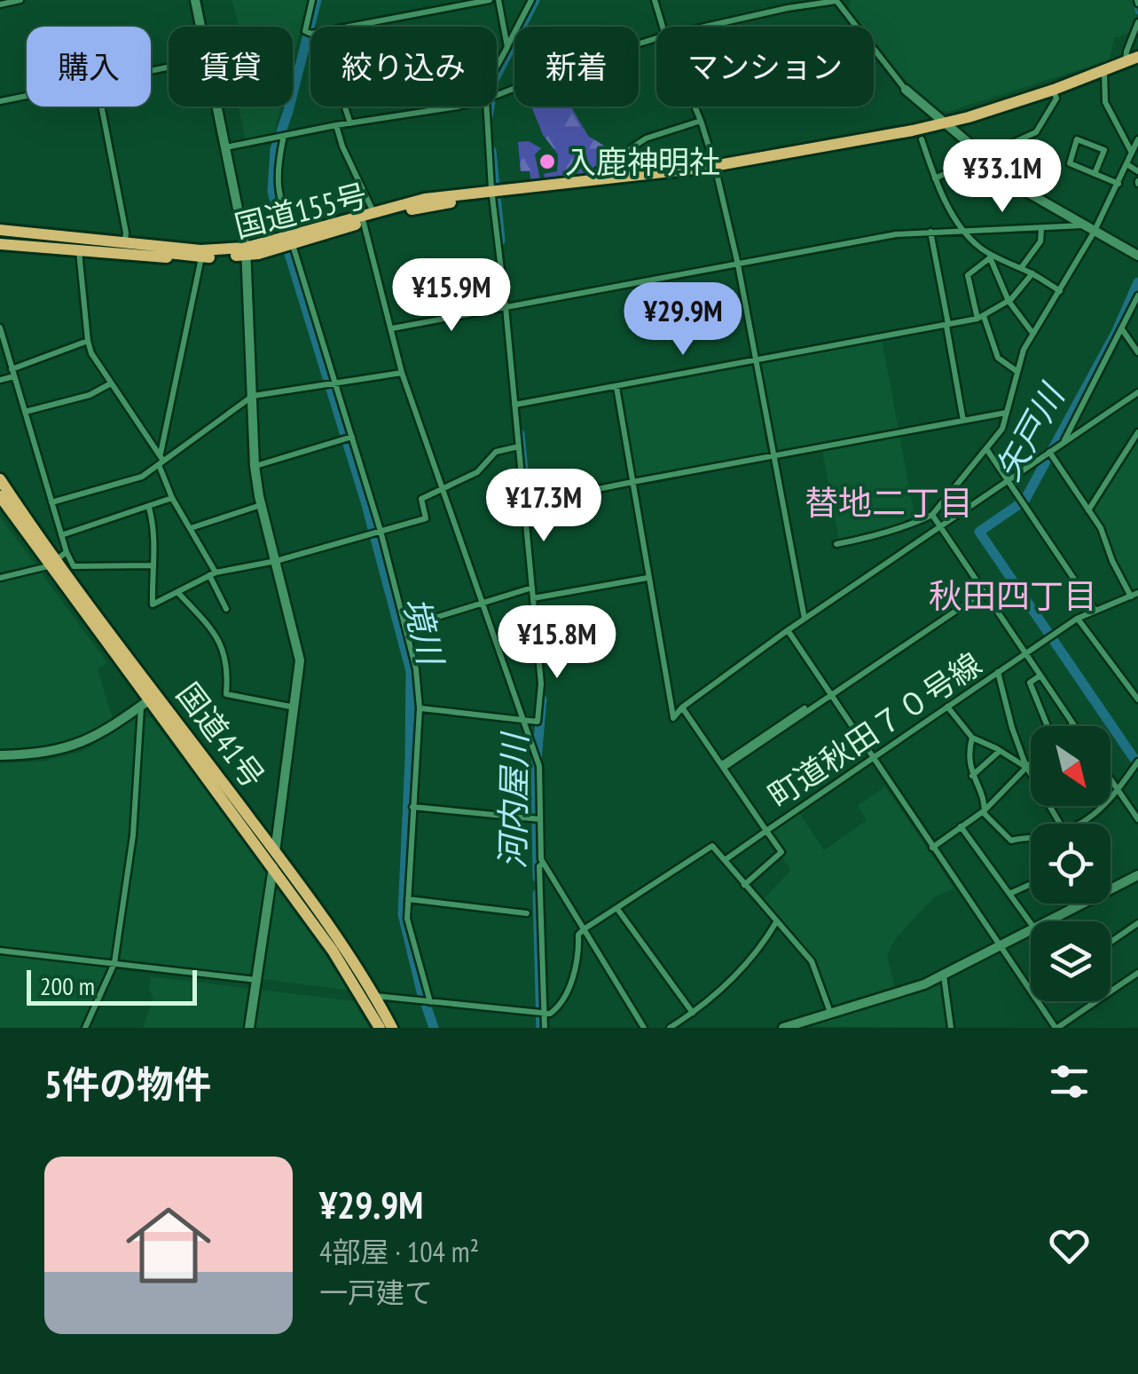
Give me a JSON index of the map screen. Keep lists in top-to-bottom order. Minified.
{"streets":{"highway":["国道155号","国道41号"],"street":["町道秋田７０号線"]},"districts":["替地二丁目","秋田四丁目"],"water":["矢戸川","境川","河内屋川"],"places":["入鹿神明社"],"scale_bar":"200 m","north":"bottom right","page":{"chip":["購入","賃貸","絞り込み","新着","マンション"],"price":["¥33.1M","¥15.9M","¥29.9M","¥17.3M","¥15.8M"],"scale":"200 m","heading":"5件の物件","list":[{"name":"¥29.9M","note":"4部屋 · 104 m² · 一戸建て"}]}}
